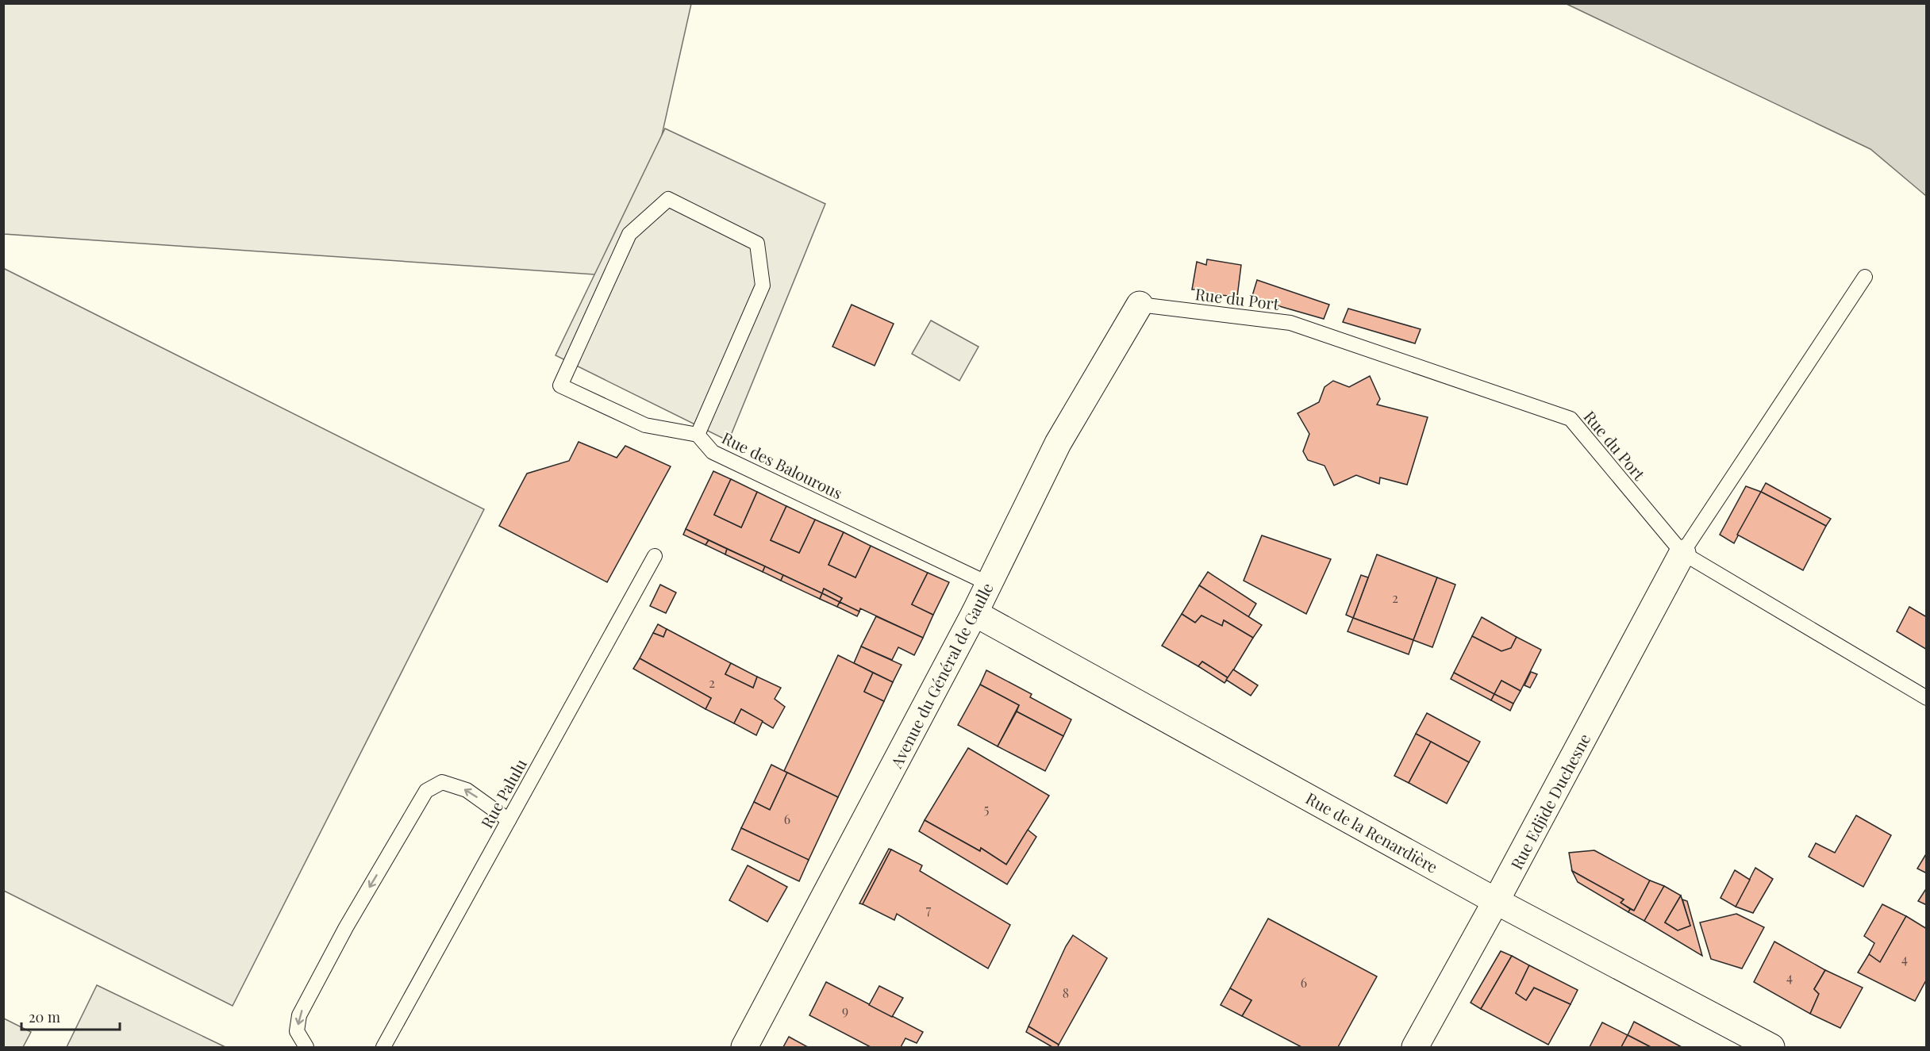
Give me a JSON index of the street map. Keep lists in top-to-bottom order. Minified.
{"streets":{"street":["Avenue du Général de Gaulle","Rue Edjide Duchesne","Rue de la Renardière"],"lane":["Rue du Port","Rue des Balourous","Rue Palulu"]},"crossings":[["Rue du Port","Avenue du Général de Gaulle"],["Rue du Port","Rue Edjide Duchesne"],["Rue des Balourous","Avenue du Général de Gaulle"],["Avenue du Général de Gaulle","Rue de la Renardière"],["Rue Edjide Duchesne","Rue de la Renardière"]],"house_numbers":["2","2","5","6","7","4","4","6","8","9"],"scale_bar":"20 m"}
